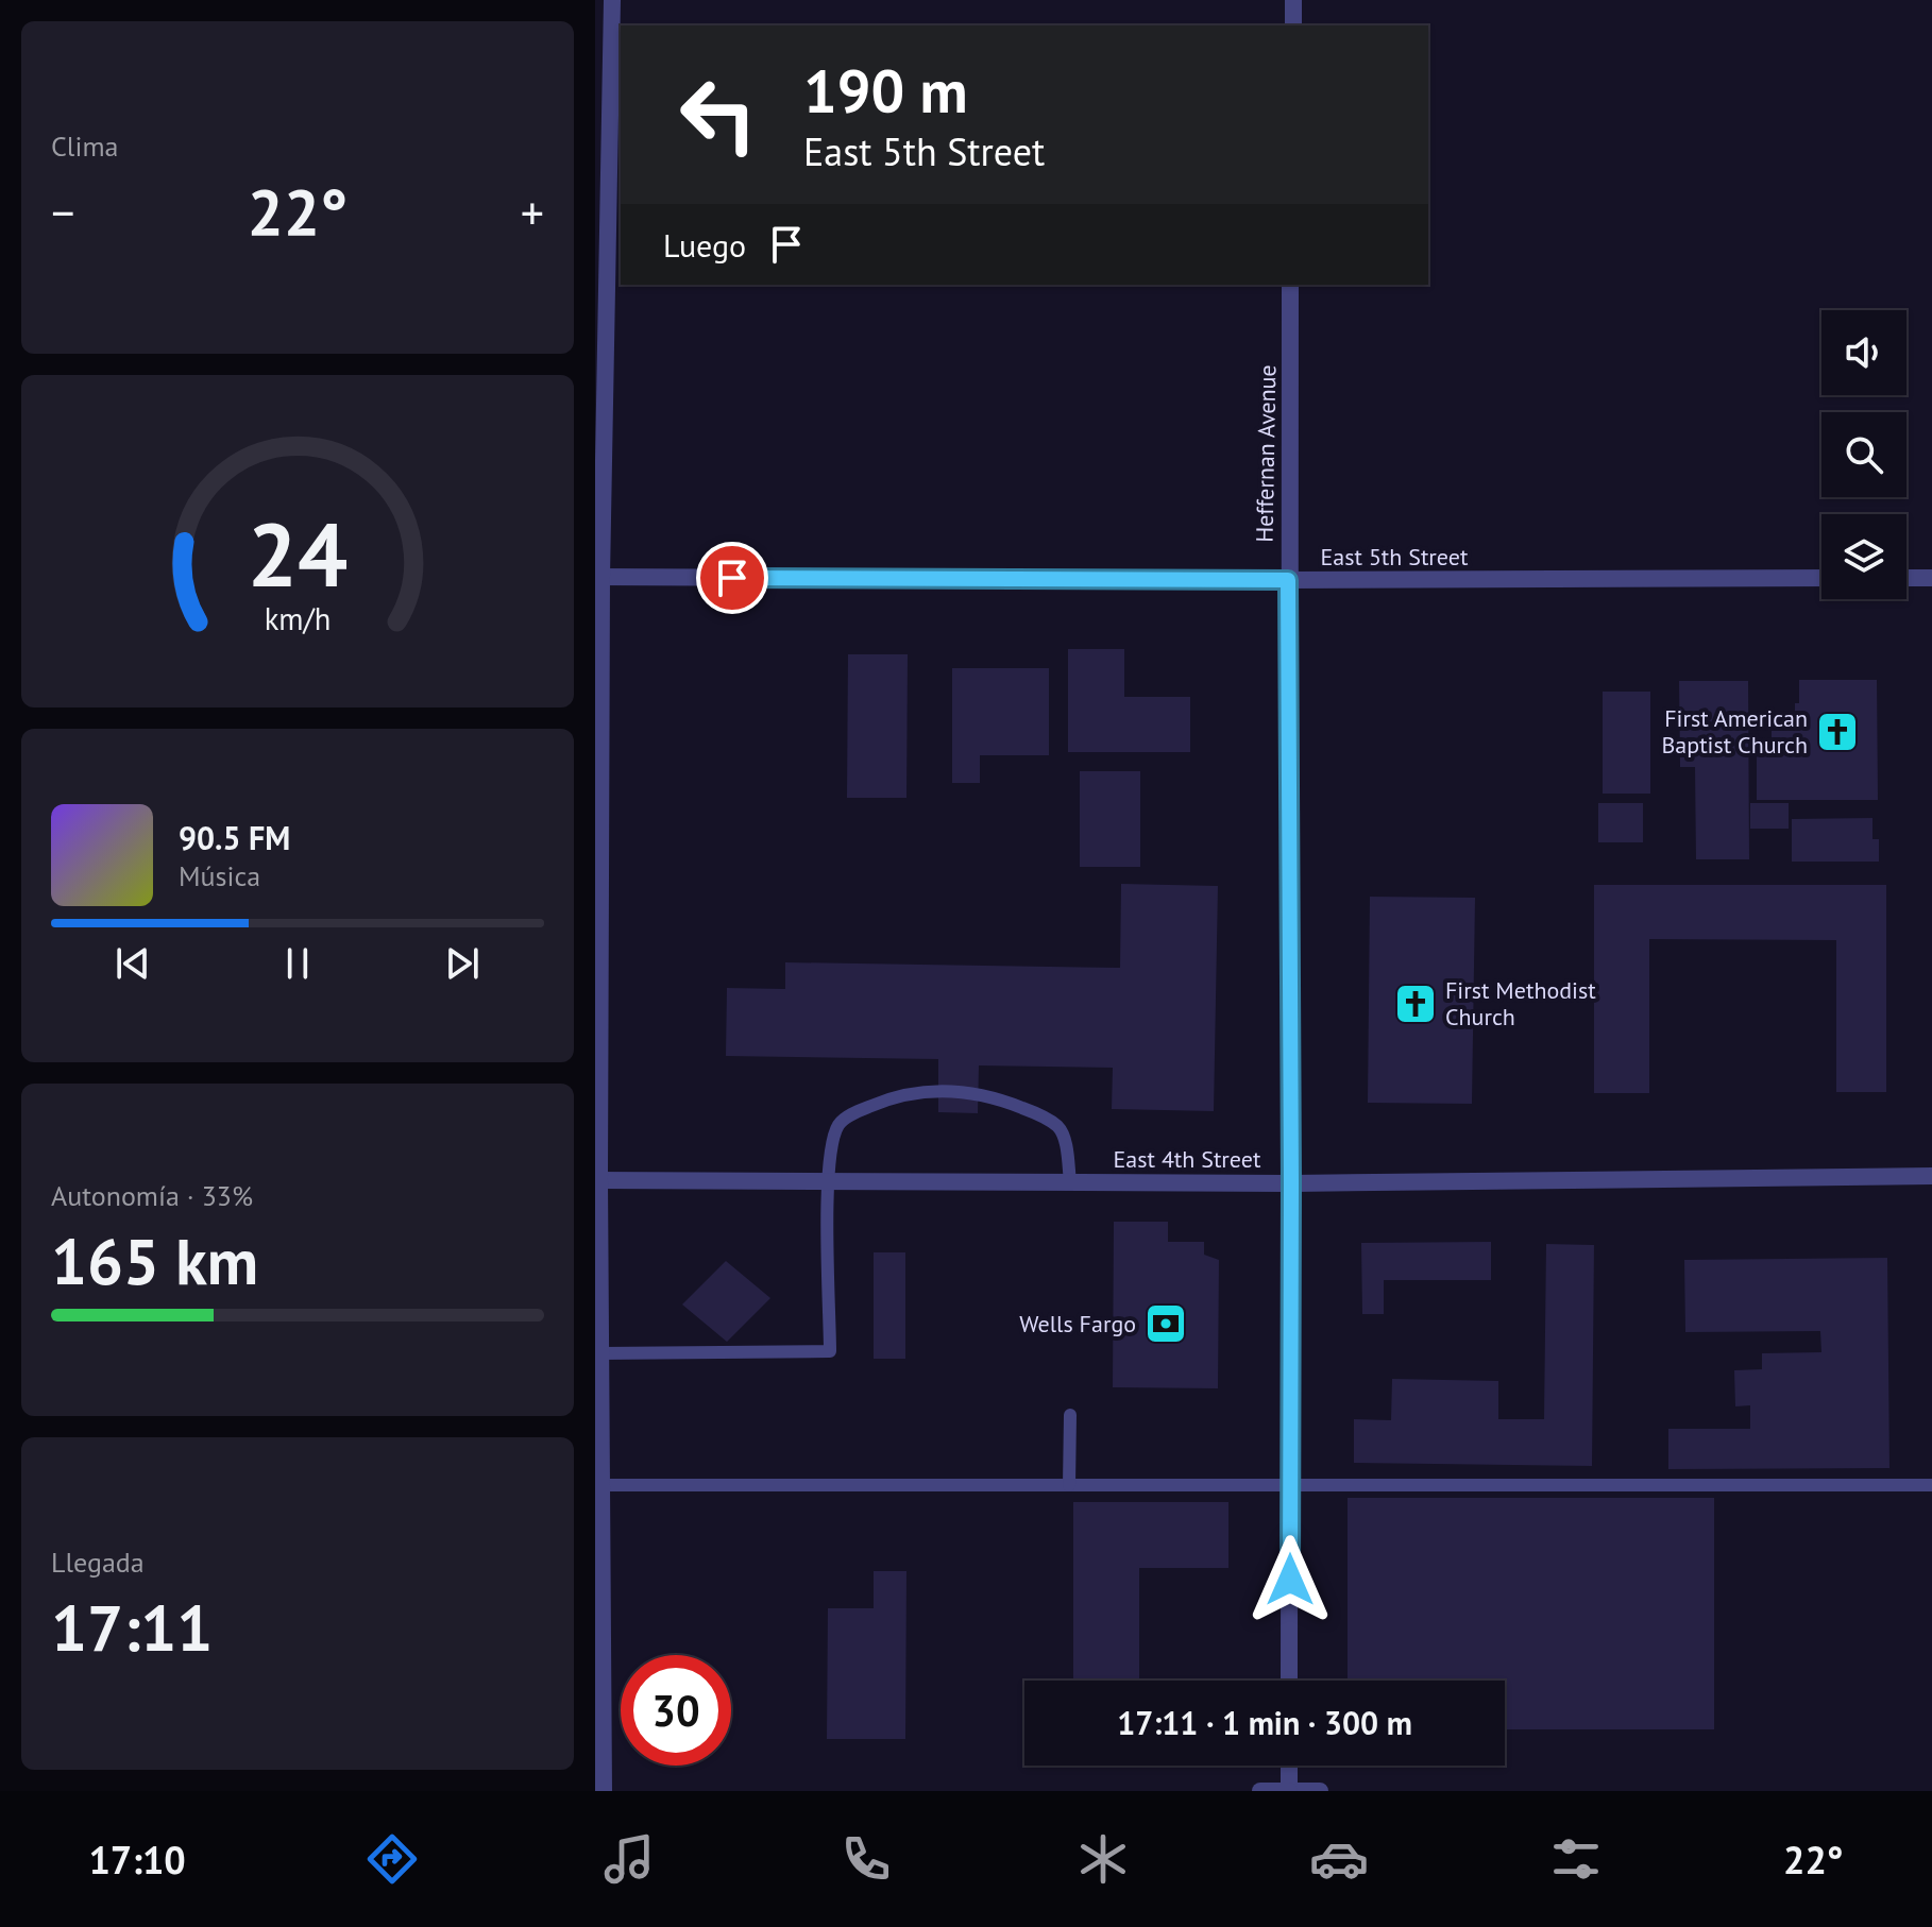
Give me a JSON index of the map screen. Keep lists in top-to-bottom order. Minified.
{"streets":{"street":["Heffernan Avenue","East 5th Street","East 4th Street"]},"crossings":[["Heffernan Avenue","East 5th Street"],["Heffernan Avenue","East 4th Street"]],"places":{"church":["First American Baptist Church","First Methodist Church"],"bank":["Wells Fargo"]},"page":{"tile":["Clima",["Autonomía · 33%","165 km"],["Llegada","17:11"]],"turn":["190 m","East 5th Street"],"heat":["−","22°","+"],"then":"Luego","song":["90.5 FM","Música"],"limit":"30","trip":"17:11 · 1 min · 300 m","tabs":["17:10","22°"],"gauge":["24","km/h"]}}
